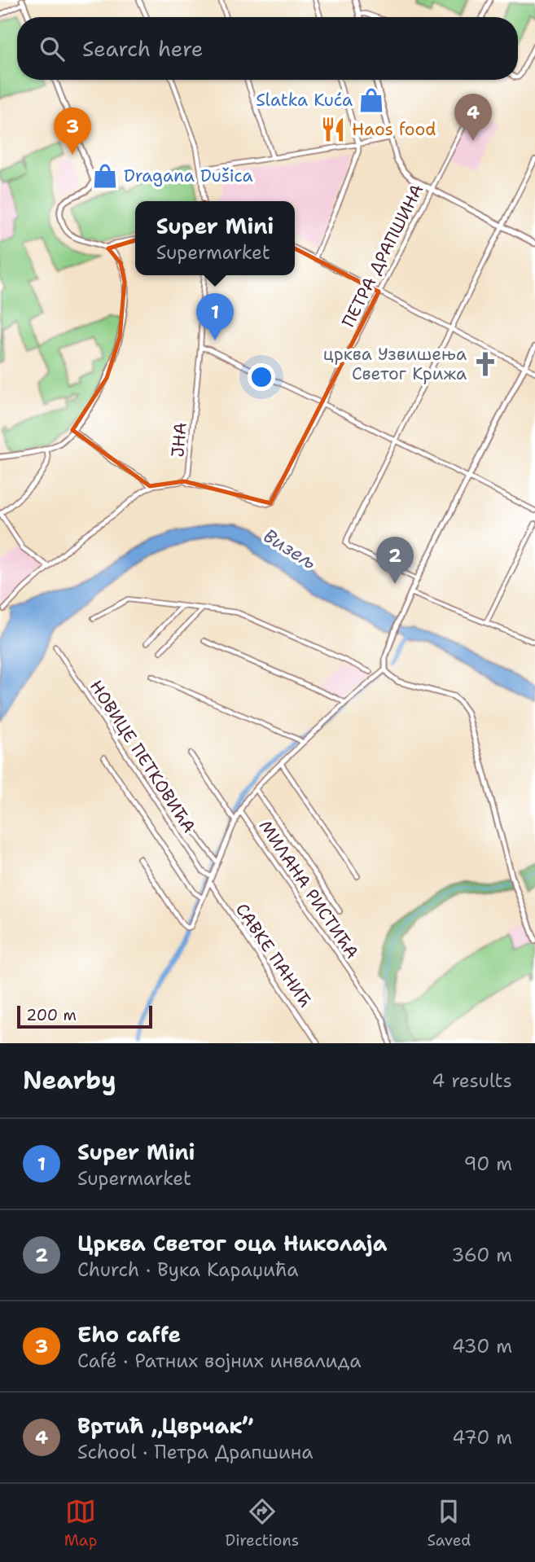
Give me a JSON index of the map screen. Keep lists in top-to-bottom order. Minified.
{"streets":{"street":["ПЕТРА ДРАПШИНА","ЈНА","НОВИЦЕ ПЕТКОВИЋА","МИЛАНА РИСТИЋА","САВКЕ ПАНИЋ"]},"crossings":[["ПЕТРА ДРАПШИНА","ЈНА"]],"water":["Визељ"],"places":{"shop":["Slatka Kuća","Dragana Dušica"],"restaurant":["Haos food"],"church":["црква Узвишења Светог Крижа"]},"scale_bar":"200 m","page":{"search":"Search here","pins":["4","3","1","2"],"popup":["Super Mini","Supermarket"],"scale":"200 m","heading":["Nearby","4 results"],"list":[{"mark":"1","name":"Super Mini","note":"Supermarket","value":"90 m"},{"mark":"2","name":"Црква Светог оца Николаја","note":"Church · Вука Караџића","value":"360 m"},{"mark":"3","name":"Eho caffe","note":"Café · Ратних војних инвалида","value":"430 m"},{"mark":"4","name":"Вртић „Цврчак”","note":"School · Петра Драпшина","value":"470 m"}],"nav":["Map","Directions","Saved"]}}
